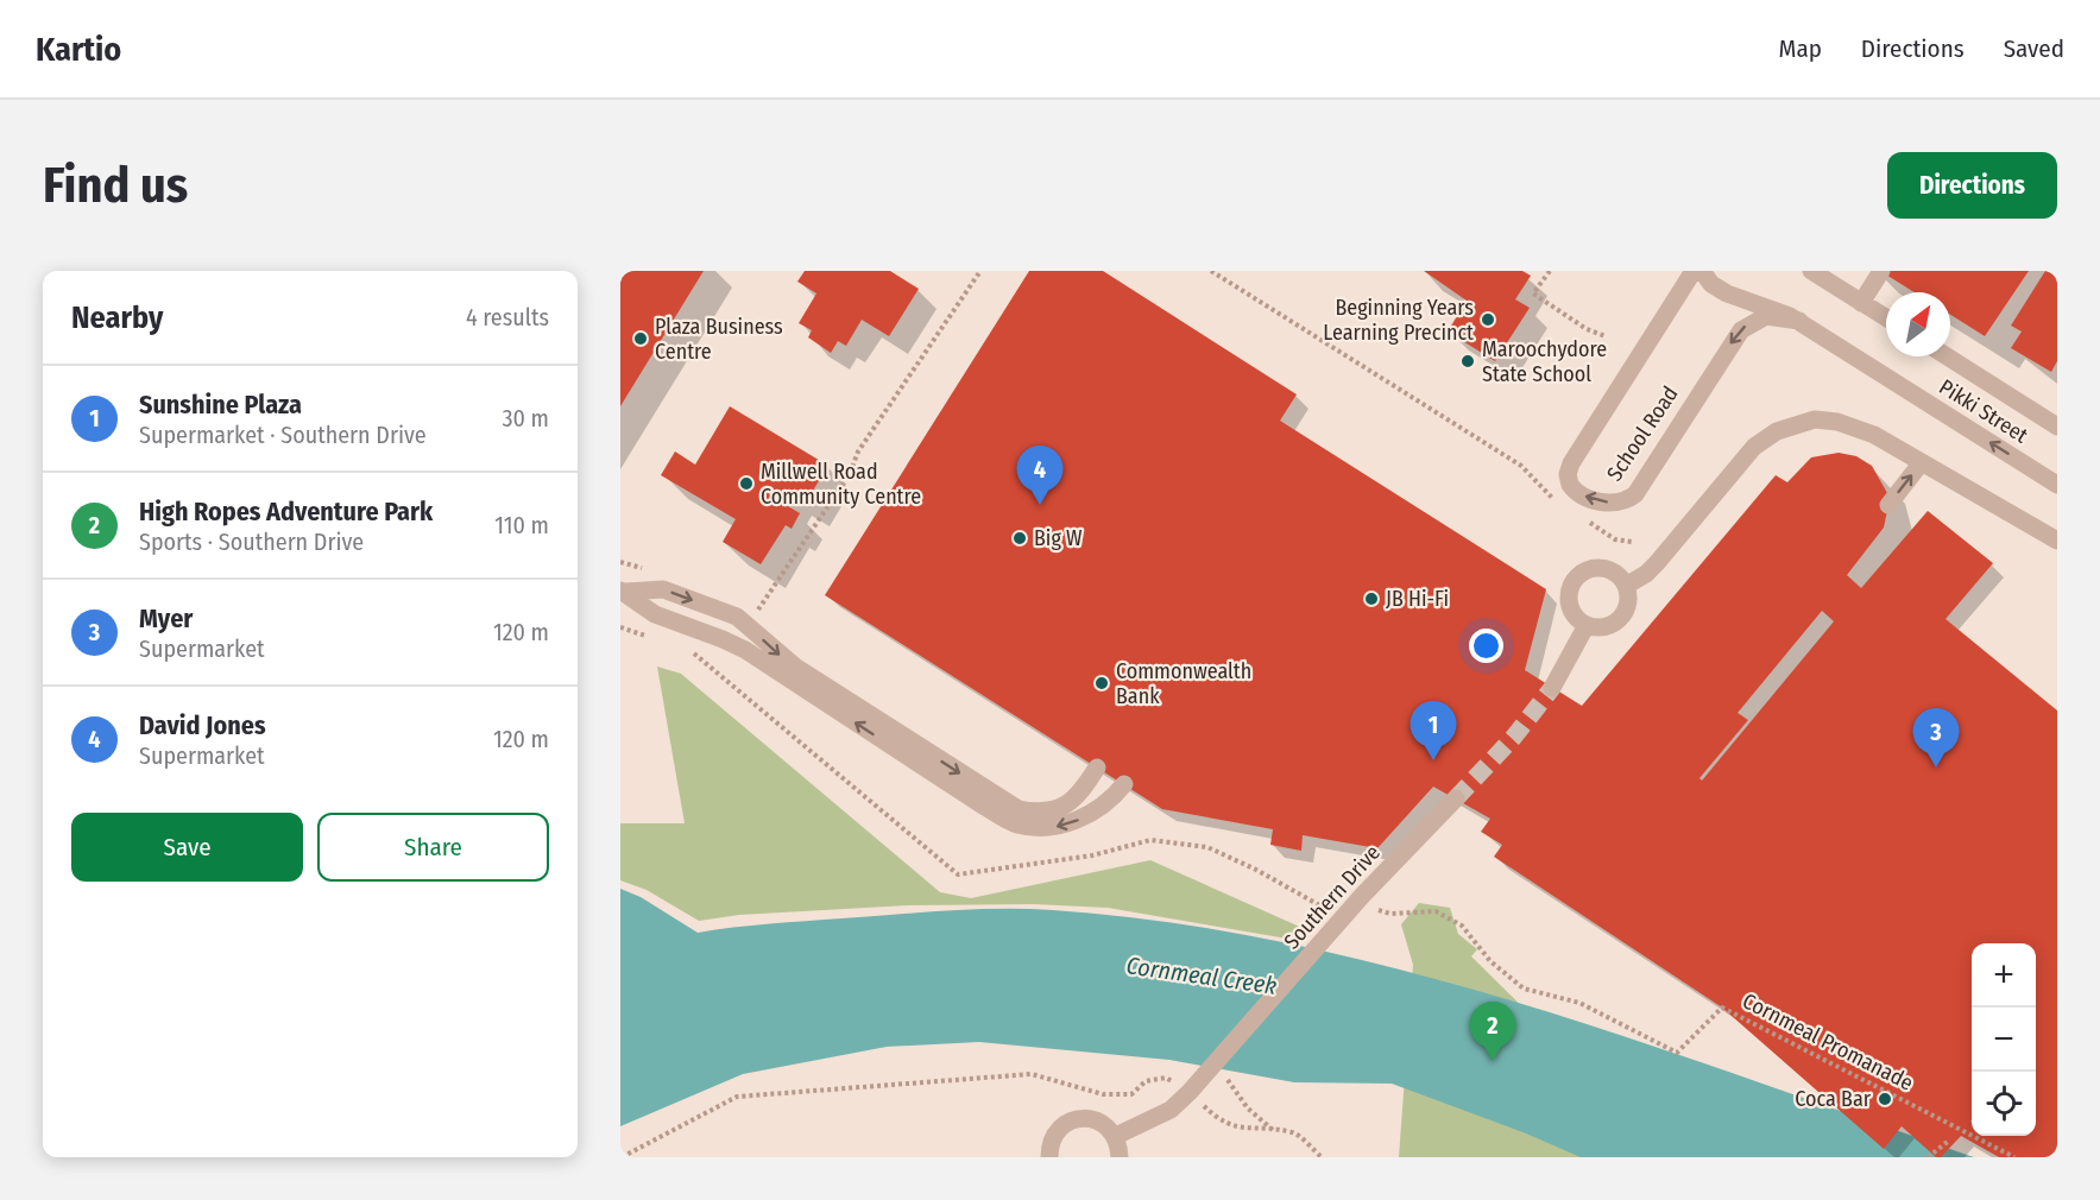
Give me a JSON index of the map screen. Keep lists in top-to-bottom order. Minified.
{"streets":{"street":["Pikki Street","School Road","Southern Drive"],"path":["Cornmeal Promanade"]},"crossings":[["Pikki Street","School Road"]],"water":["Cornmeal Creek"],"places":["Beginning Years Learning Precinct","Plaza Business Centre","Maroochydore State School","Millwell Road Community Centre","Big W","JB Hi-Fi","Commonwealth Bank","Coca Bar"],"north":"top right","page":{"header":"Kartio","nav":["Map","Directions","Saved"],"buttons":["Directions",["Save","Share"]],"title":"Find us","heading":["Nearby","4 results"],"list":[{"mark":"1","name":"Sunshine Plaza","note":"Supermarket · Southern Drive","value":"30 m"},{"mark":"2","name":"High Ropes Adventure Park","note":"Sports · Southern Drive","value":"110 m"},{"mark":"3","name":"Myer","note":"Supermarket","value":"120 m"},{"mark":"4","name":"David Jones","note":"Supermarket","value":"120 m"}],"pins":["4","1","3","2"],"map_buttons":["+","−"]}}
